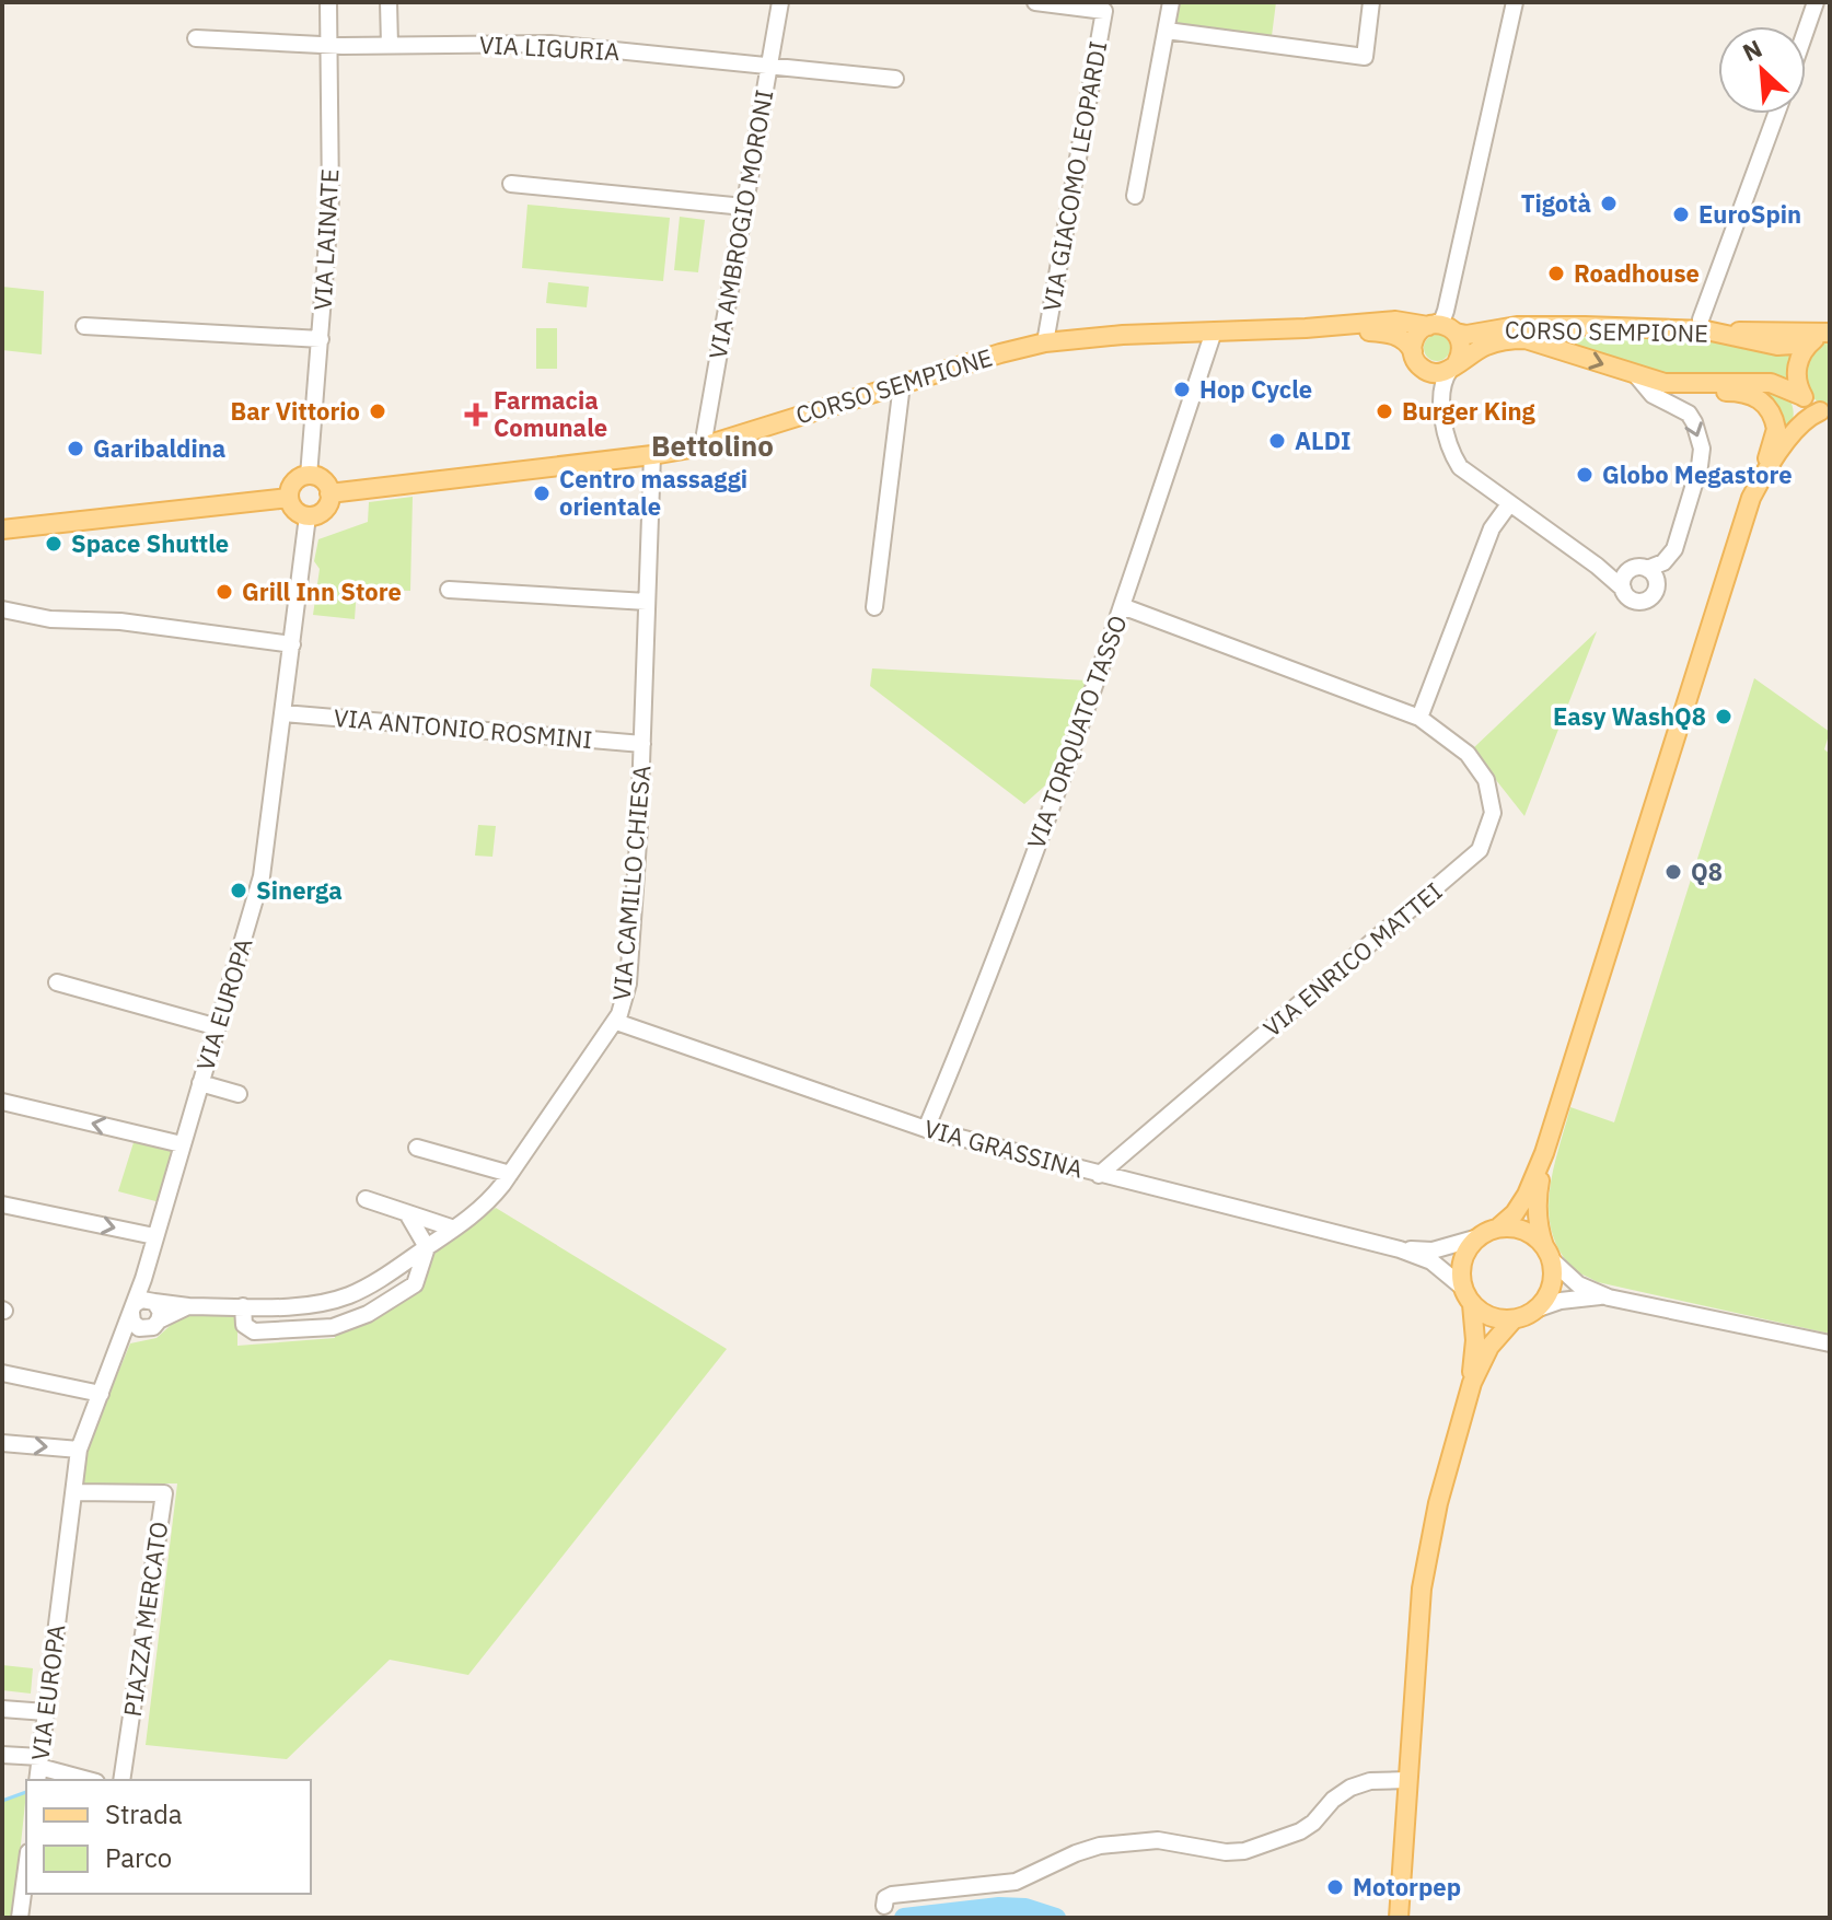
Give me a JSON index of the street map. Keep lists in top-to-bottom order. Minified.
{"streets":{"main road":["CORSO SEMPIONE"],"street":["VIA LIGURIA","VIA GIACOMO LEOPARDI","VIA AMBROGIO MORONI","VIA LAINATE","VIA ANTONIO ROSMINI","VIA TORQUATO TASSO","VIA CAMILLO CHIESA","VIA ENRICO MATTEI","VIA EUROPA","VIA GRASSINA","PIAZZA MERCATO"]},"crossings":[["VIA LIGURIA","VIA AMBROGIO MORONI"],["VIA LIGURIA","VIA LAINATE"],["VIA GIACOMO LEOPARDI","CORSO SEMPIONE"],["VIA AMBROGIO MORONI","CORSO SEMPIONE"],["VIA LAINATE","CORSO SEMPIONE"],["VIA LAINATE","VIA EUROPA"],["CORSO SEMPIONE","VIA TORQUATO TASSO"],["CORSO SEMPIONE","VIA CAMILLO CHIESA"],["CORSO SEMPIONE","VIA EUROPA"],["VIA ANTONIO ROSMINI","VIA CAMILLO CHIESA"],["VIA ANTONIO ROSMINI","VIA EUROPA"],["VIA TORQUATO TASSO","VIA ENRICO MATTEI"],["VIA TORQUATO TASSO","VIA GRASSINA"],["VIA CAMILLO CHIESA","VIA EUROPA"],["VIA CAMILLO CHIESA","VIA GRASSINA"],["VIA ENRICO MATTEI","VIA GRASSINA"],["VIA EUROPA","PIAZZA MERCATO"]],"districts":["Bettolino"],"places":{"other":["Tigotà","EuroSpin","Roadhouse","Hop Cycle","Bar Vittorio","Burger King","ALDI","Garibaldina","Globo Megastore","Centro massaggi orientale","Space Shuttle","Grill Inn Store","Easy WashQ8","Q8","Sinerga","Motorpep"],"health":["Farmacia Comunale"]},"legend":["Strada","Parco"],"north":"top left"}
